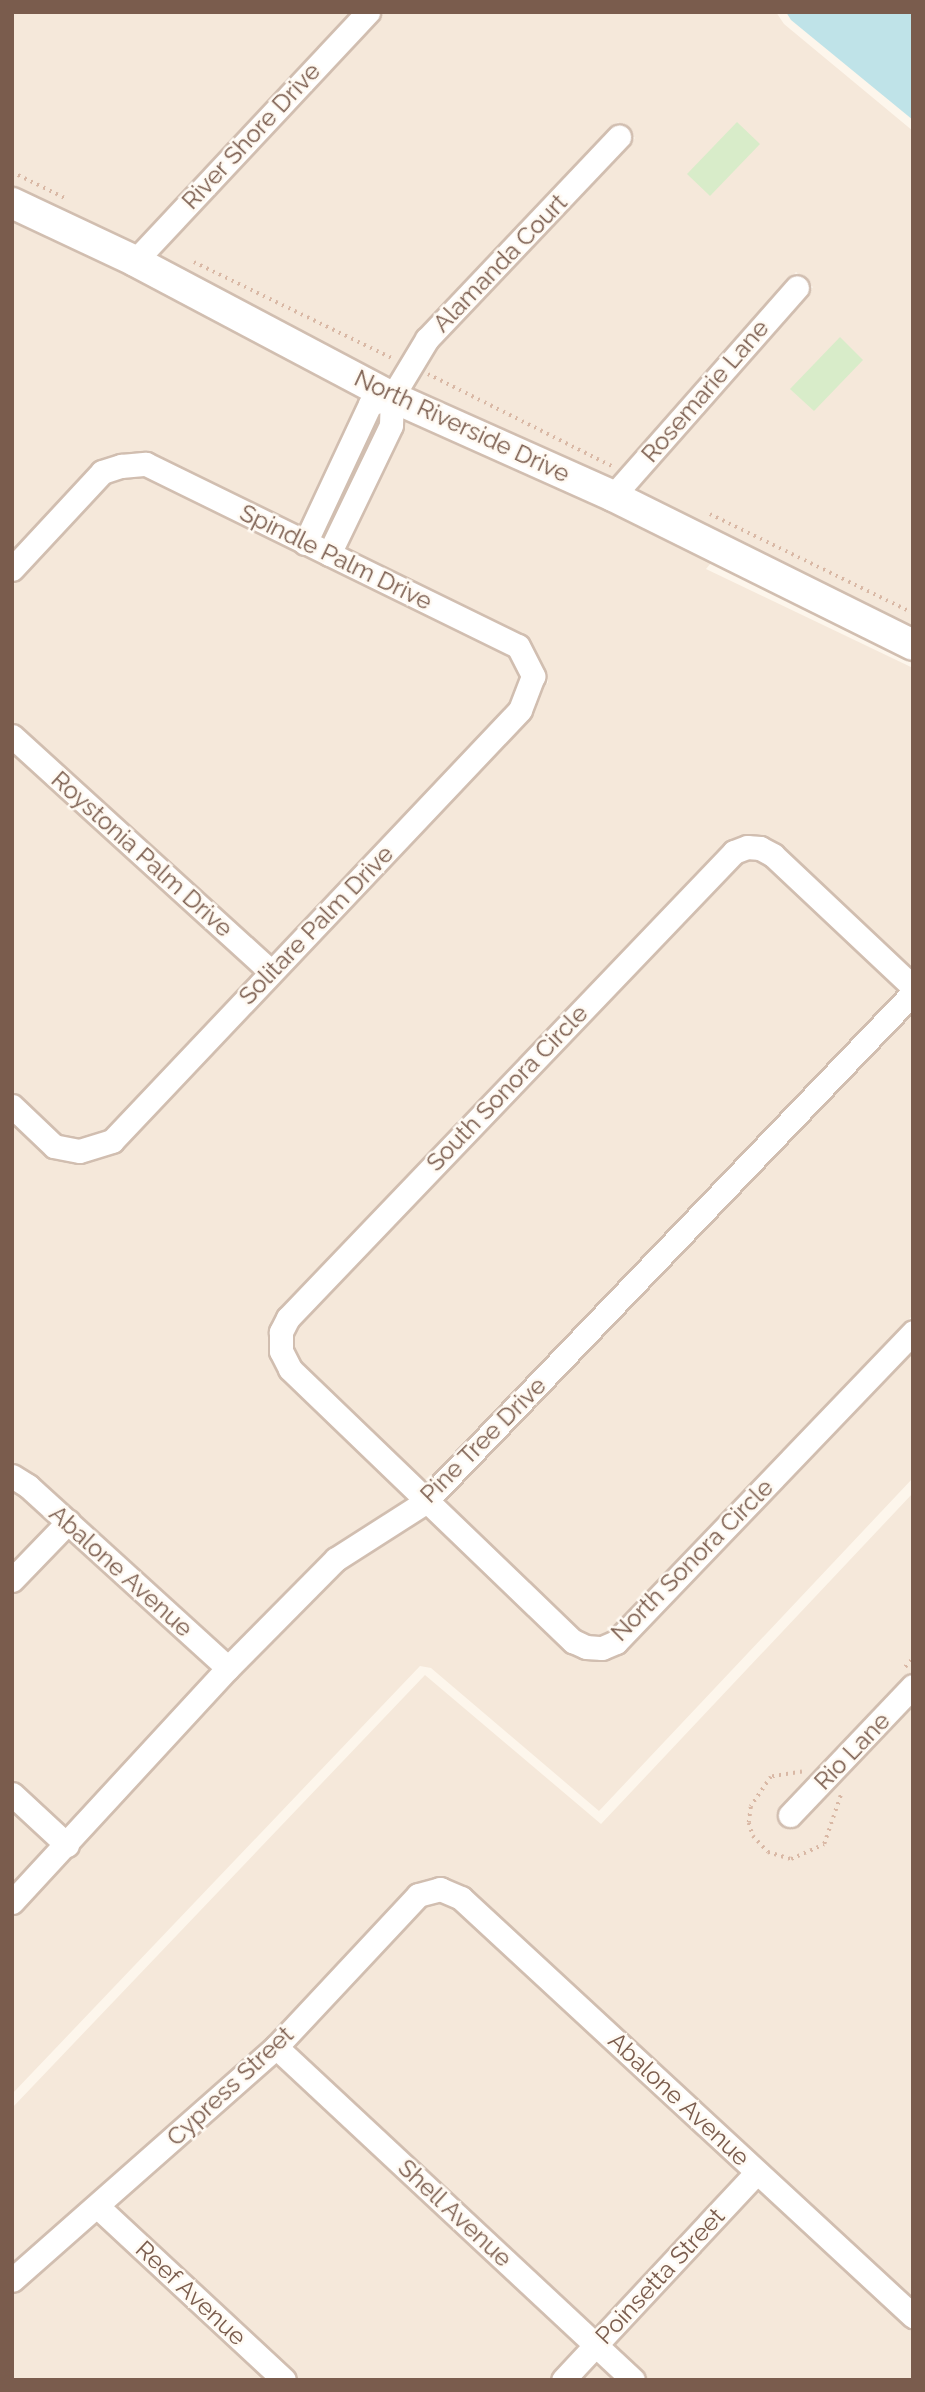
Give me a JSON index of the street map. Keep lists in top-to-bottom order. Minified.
{"streets":{"street":["River Shore Drive","Alamanda Court","Rosemarie Lane","North Riverside Drive","Spindle Palm Drive","Roystonia Palm Drive","Solitare Palm Drive","South Sonora Circle","Pine Tree Drive","North Sonora Circle","Abalone Avenue","Rio Lane","Cypress Street","Shell Avenue","Poinsetta Street","Reef Avenue"]},"crossings":[["River Shore Drive","North Riverside Drive"],["Alamanda Court","North Riverside Drive"],["Rosemarie Lane","North Riverside Drive"],["Spindle Palm Drive","Solitare Palm Drive"],["Roystonia Palm Drive","Solitare Palm Drive"],["South Sonora Circle","Pine Tree Drive"],["South Sonora Circle","North Sonora Circle"],["Pine Tree Drive","North Sonora Circle"],["Pine Tree Drive","Abalone Avenue"],["Abalone Avenue","Cypress Street"],["Abalone Avenue","Poinsetta Street"],["Cypress Street","Shell Avenue"],["Cypress Street","Reef Avenue"],["Shell Avenue","Poinsetta Street"]]}
